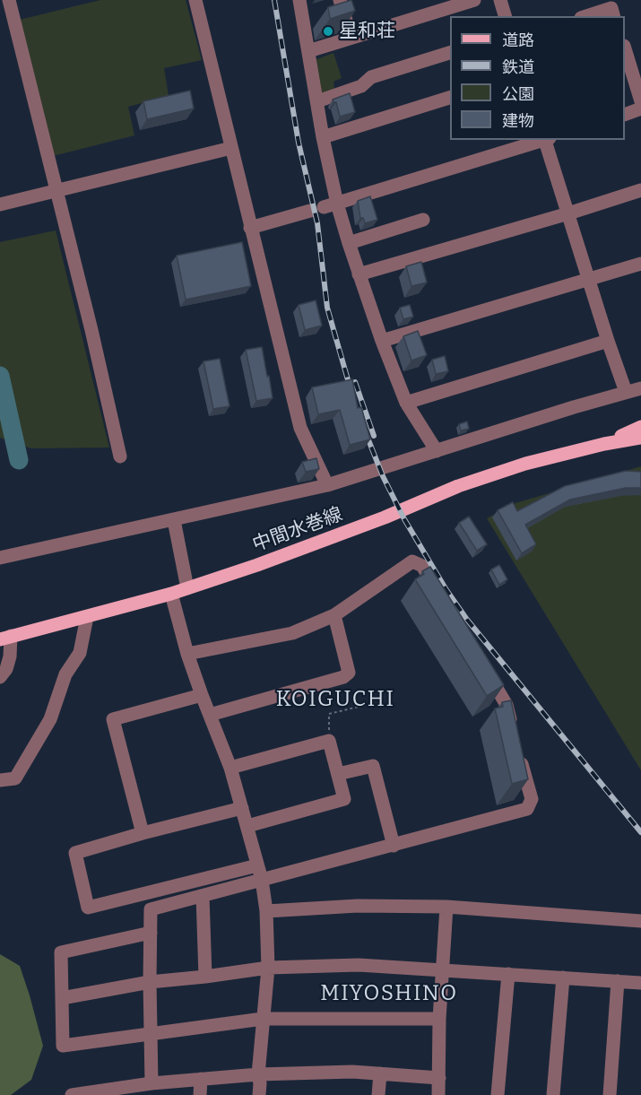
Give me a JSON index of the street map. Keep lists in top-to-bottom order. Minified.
{"streets":{"main road":["中間水巻線"]},"districts":["KOIGUCHI","MIYOSHINO"],"places":["星和荘"],"legend":["道路","鉄道","公園","建物"]}
